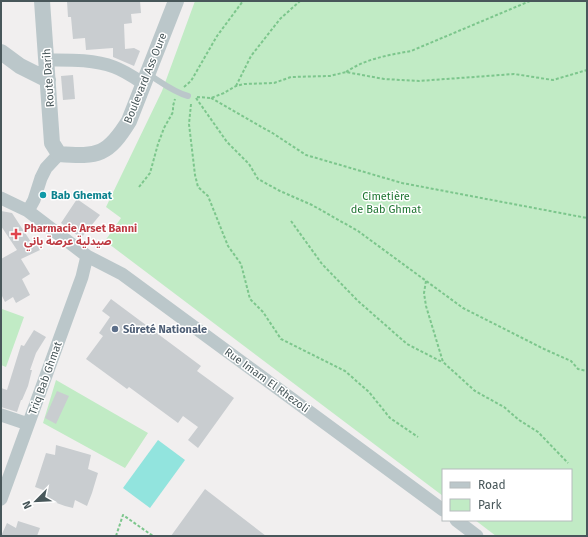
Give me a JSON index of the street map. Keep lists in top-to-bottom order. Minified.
{"streets":{"street":["Route Darih","Boulevard Ass Oure","Triq Bab Ghmat","Rue Imam El Rhezoli"]},"crossings":[["Route Darih","Boulevard Ass Oure"],["Triq Bab Ghmat","Rue Imam El Rhezoli"]],"parks":["Cimetière de Bab Ghmat"],"places":{"other":["Bab Ghemat","Sûreté Nationale"],"health":["Pharmacie Arset Banni صيدلية عرصة باني"]},"legend":["Road","Park"],"north":"bottom left"}
